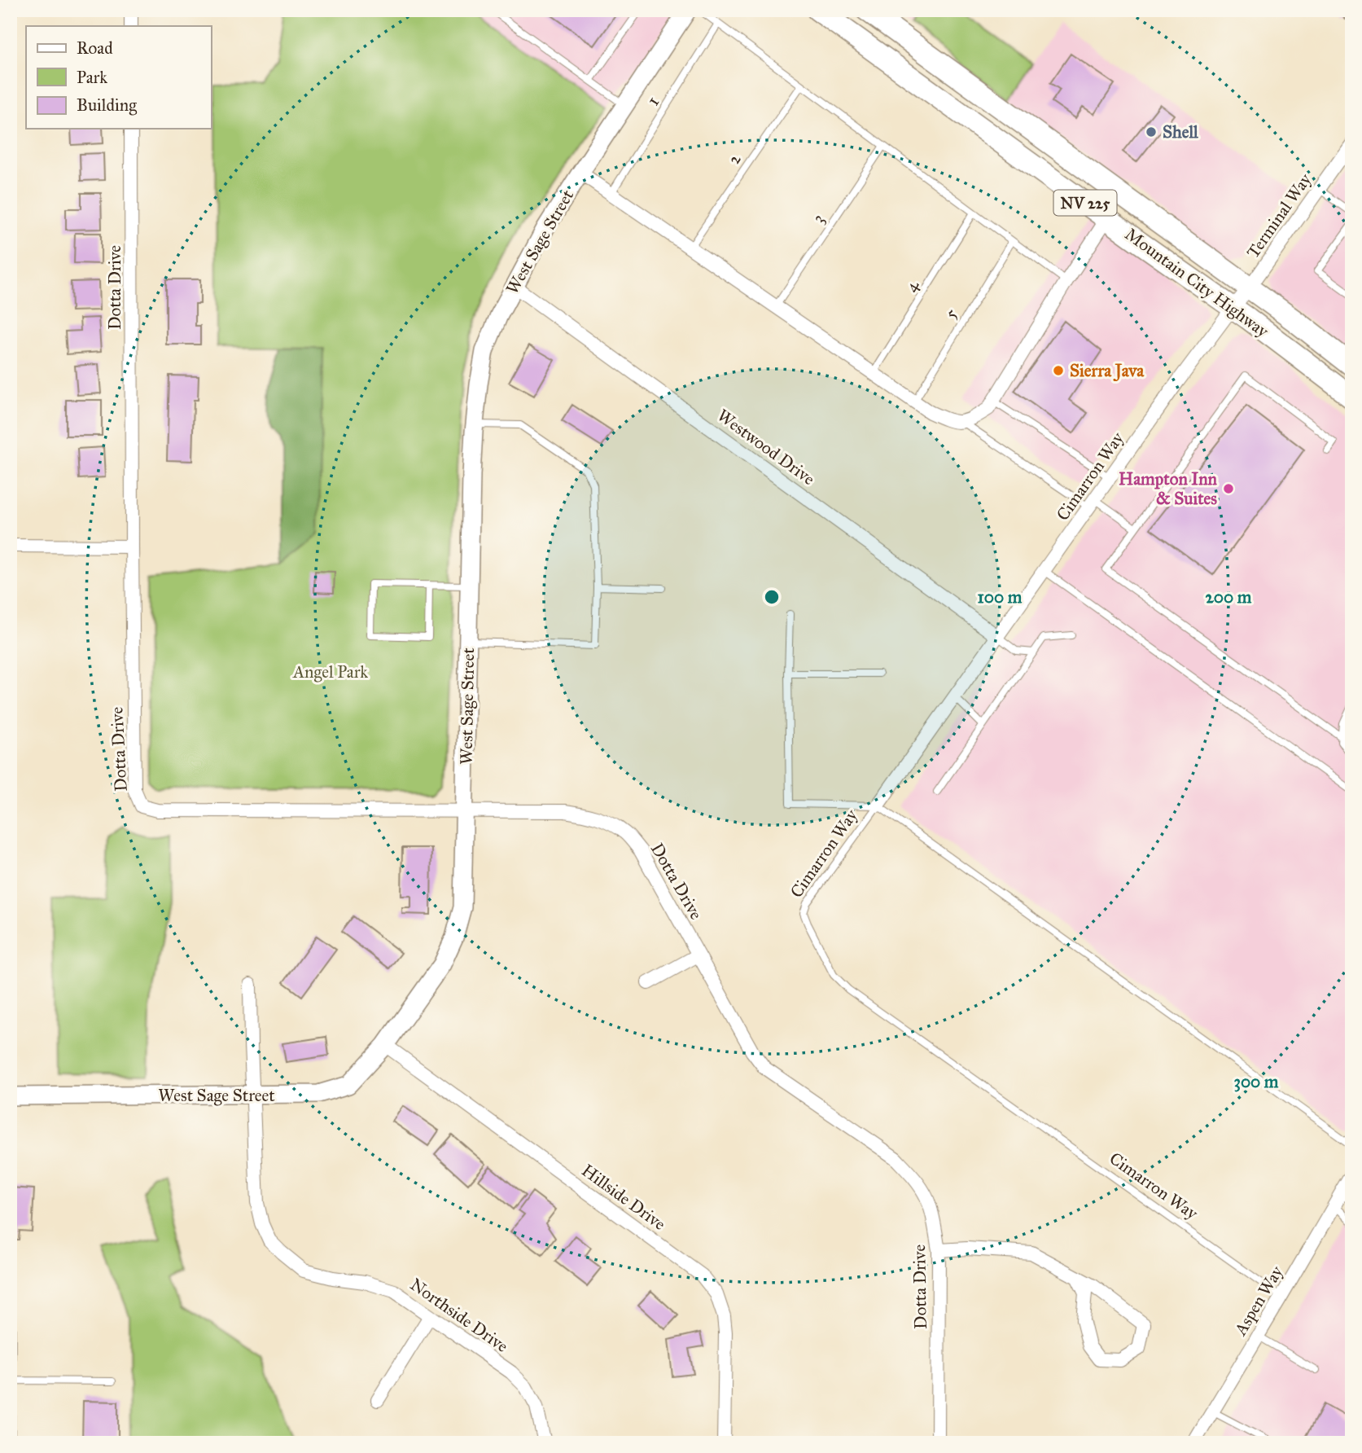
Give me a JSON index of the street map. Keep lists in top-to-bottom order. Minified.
{"streets":{"main road":["NV 225","Mountain City Highway"],"street":["Terminal Way","West Sage Street","Dotta Drive","Westwood Drive","Cimarron Way","Hillside Drive","Aspen Way","Northside Drive"],"lane":["1","2","3","4","5"]},"crossings":[["Terminal Way","Mountain City Highway"],["Terminal Way","Cimarron Way"],["West Sage Street","Dotta Drive"],["West Sage Street","Westwood Drive"],["West Sage Street","Hillside Drive"],["West Sage Street","Northside Drive"],["Mountain City Highway","Cimarron Way"],["Westwood Drive","Cimarron Way"],["Cimarron Way","Aspen Way"]],"parks":["Angel Park"],"places":["Shell","Sierra Java","Hampton Inn & Suites"],"legend":["Road","Park","Building"],"rings":["100 m","200 m","300 m"]}
